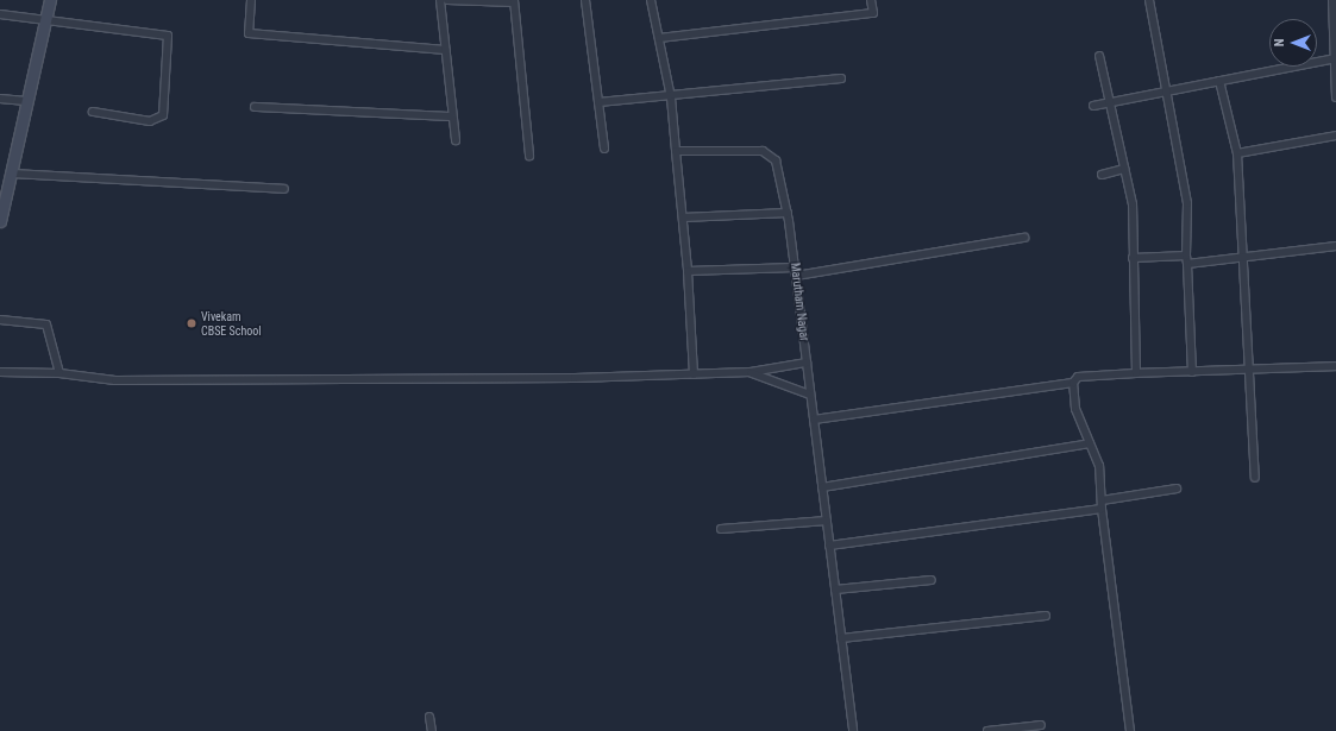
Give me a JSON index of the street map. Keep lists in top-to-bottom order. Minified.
{"streets":{"street":["Marutham Nagar"]},"places":["Vivekam CBSE School"],"north":"left"}
